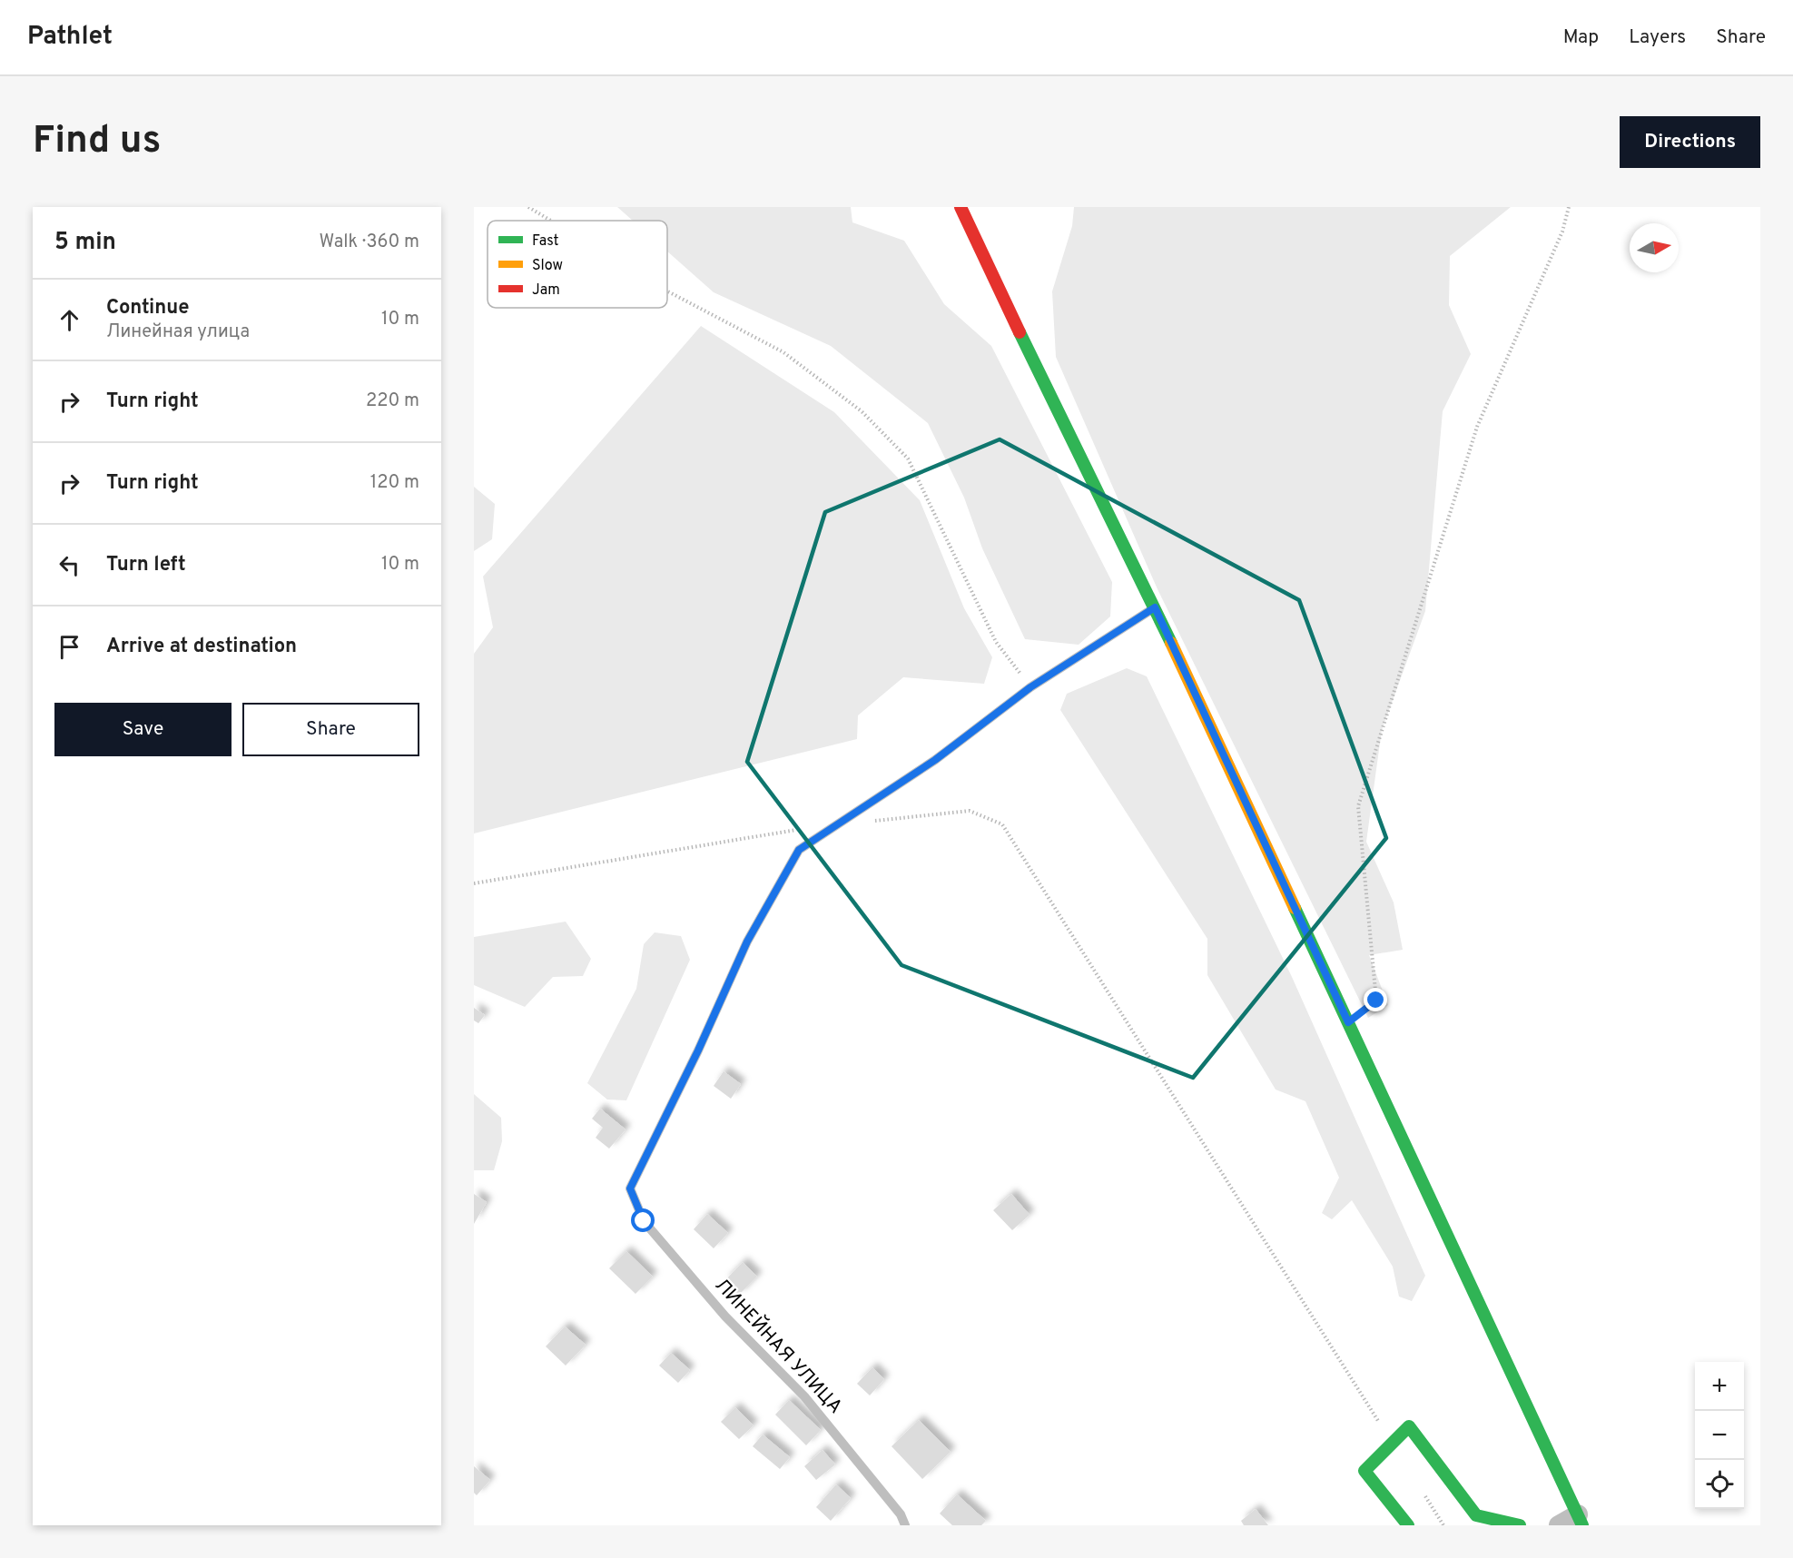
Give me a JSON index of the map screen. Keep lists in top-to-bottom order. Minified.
{"streets":{"lane":["ЛИНЕЙНАЯ УЛИЦА"]},"legend":["Fast","Slow","Jam"],"north":"right","page":{"header":"Pathlet","nav":["Map","Layers","Share"],"buttons":["Directions",["Save","Share"]],"title":"Find us","heading":["5 min","Walk · 360 m"],"list":[["Continue","Линейная улица","10 m"],["Turn right","220 m"],["Turn right","120 m"],["Turn left","10 m"],"Arrive at destination"],"map_buttons":["+","−"]}}
